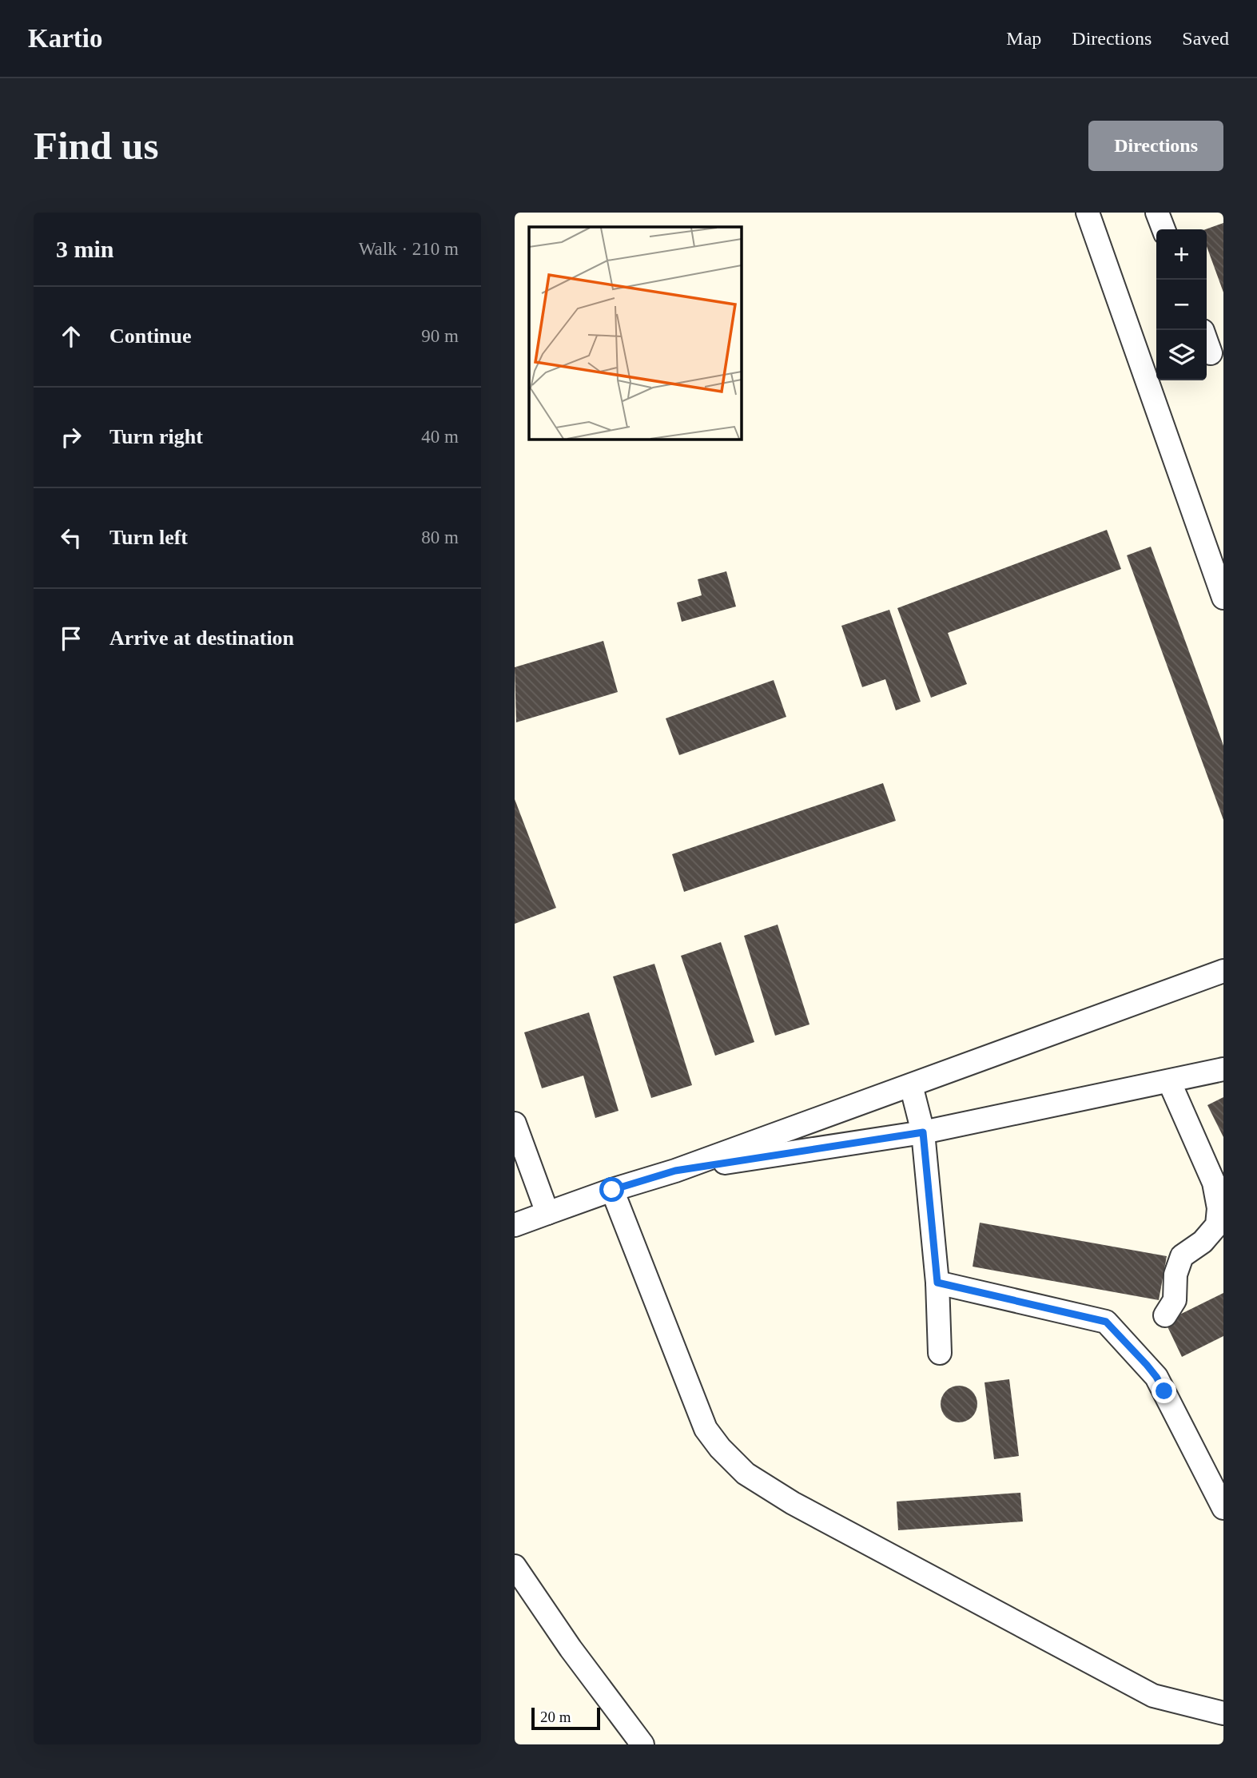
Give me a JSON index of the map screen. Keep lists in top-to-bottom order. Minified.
{"scale_bar":"20 m","page":{"header":"Kartio","nav":["Map","Directions","Saved"],"buttons":"Directions","title":"Find us","heading":["3 min","Walk · 210 m"],"map_buttons":["+","−"],"list":[["Continue","90 m"],["Turn right","40 m"],["Turn left","80 m"],"Arrive at destination"],"scale":"20 m"}}
